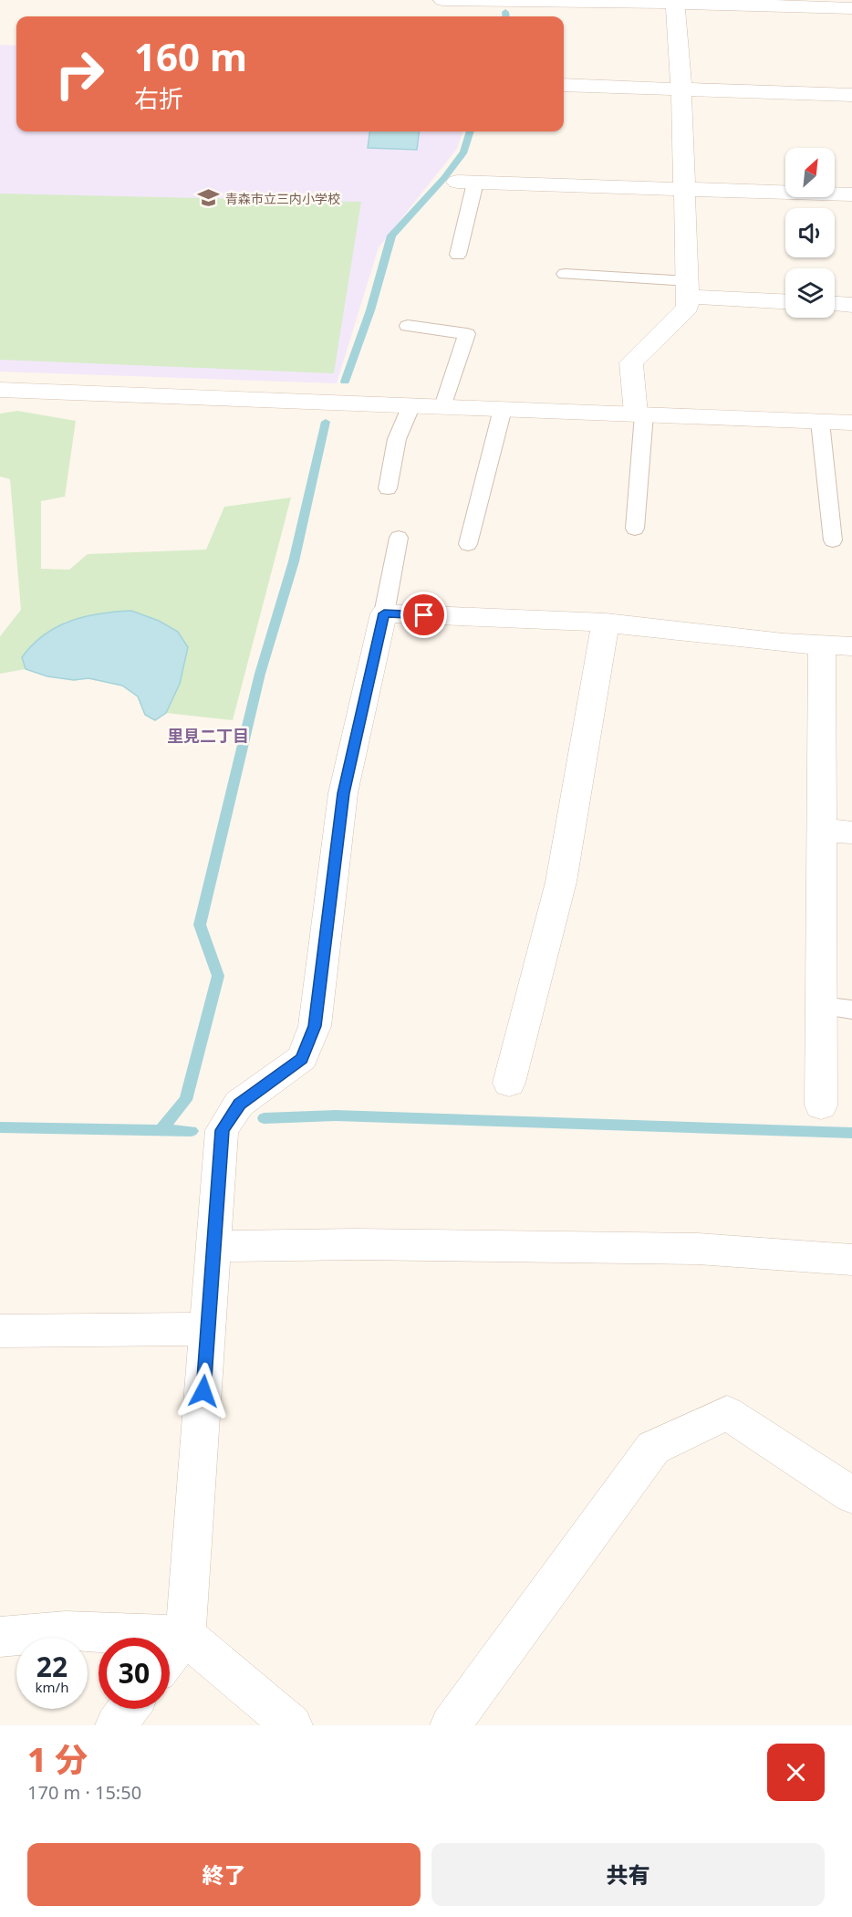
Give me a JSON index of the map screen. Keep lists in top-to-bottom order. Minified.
{"districts":["里見二丁目"],"places":{"school or university":["青森市立三内小学校"]},"north":"top right","page":{"turn":["160 m","右折"],"speed":"22 km/h","limit":"30","heading":["1 分","170 m · 15:50"],"buttons":["終了","共有"]}}
